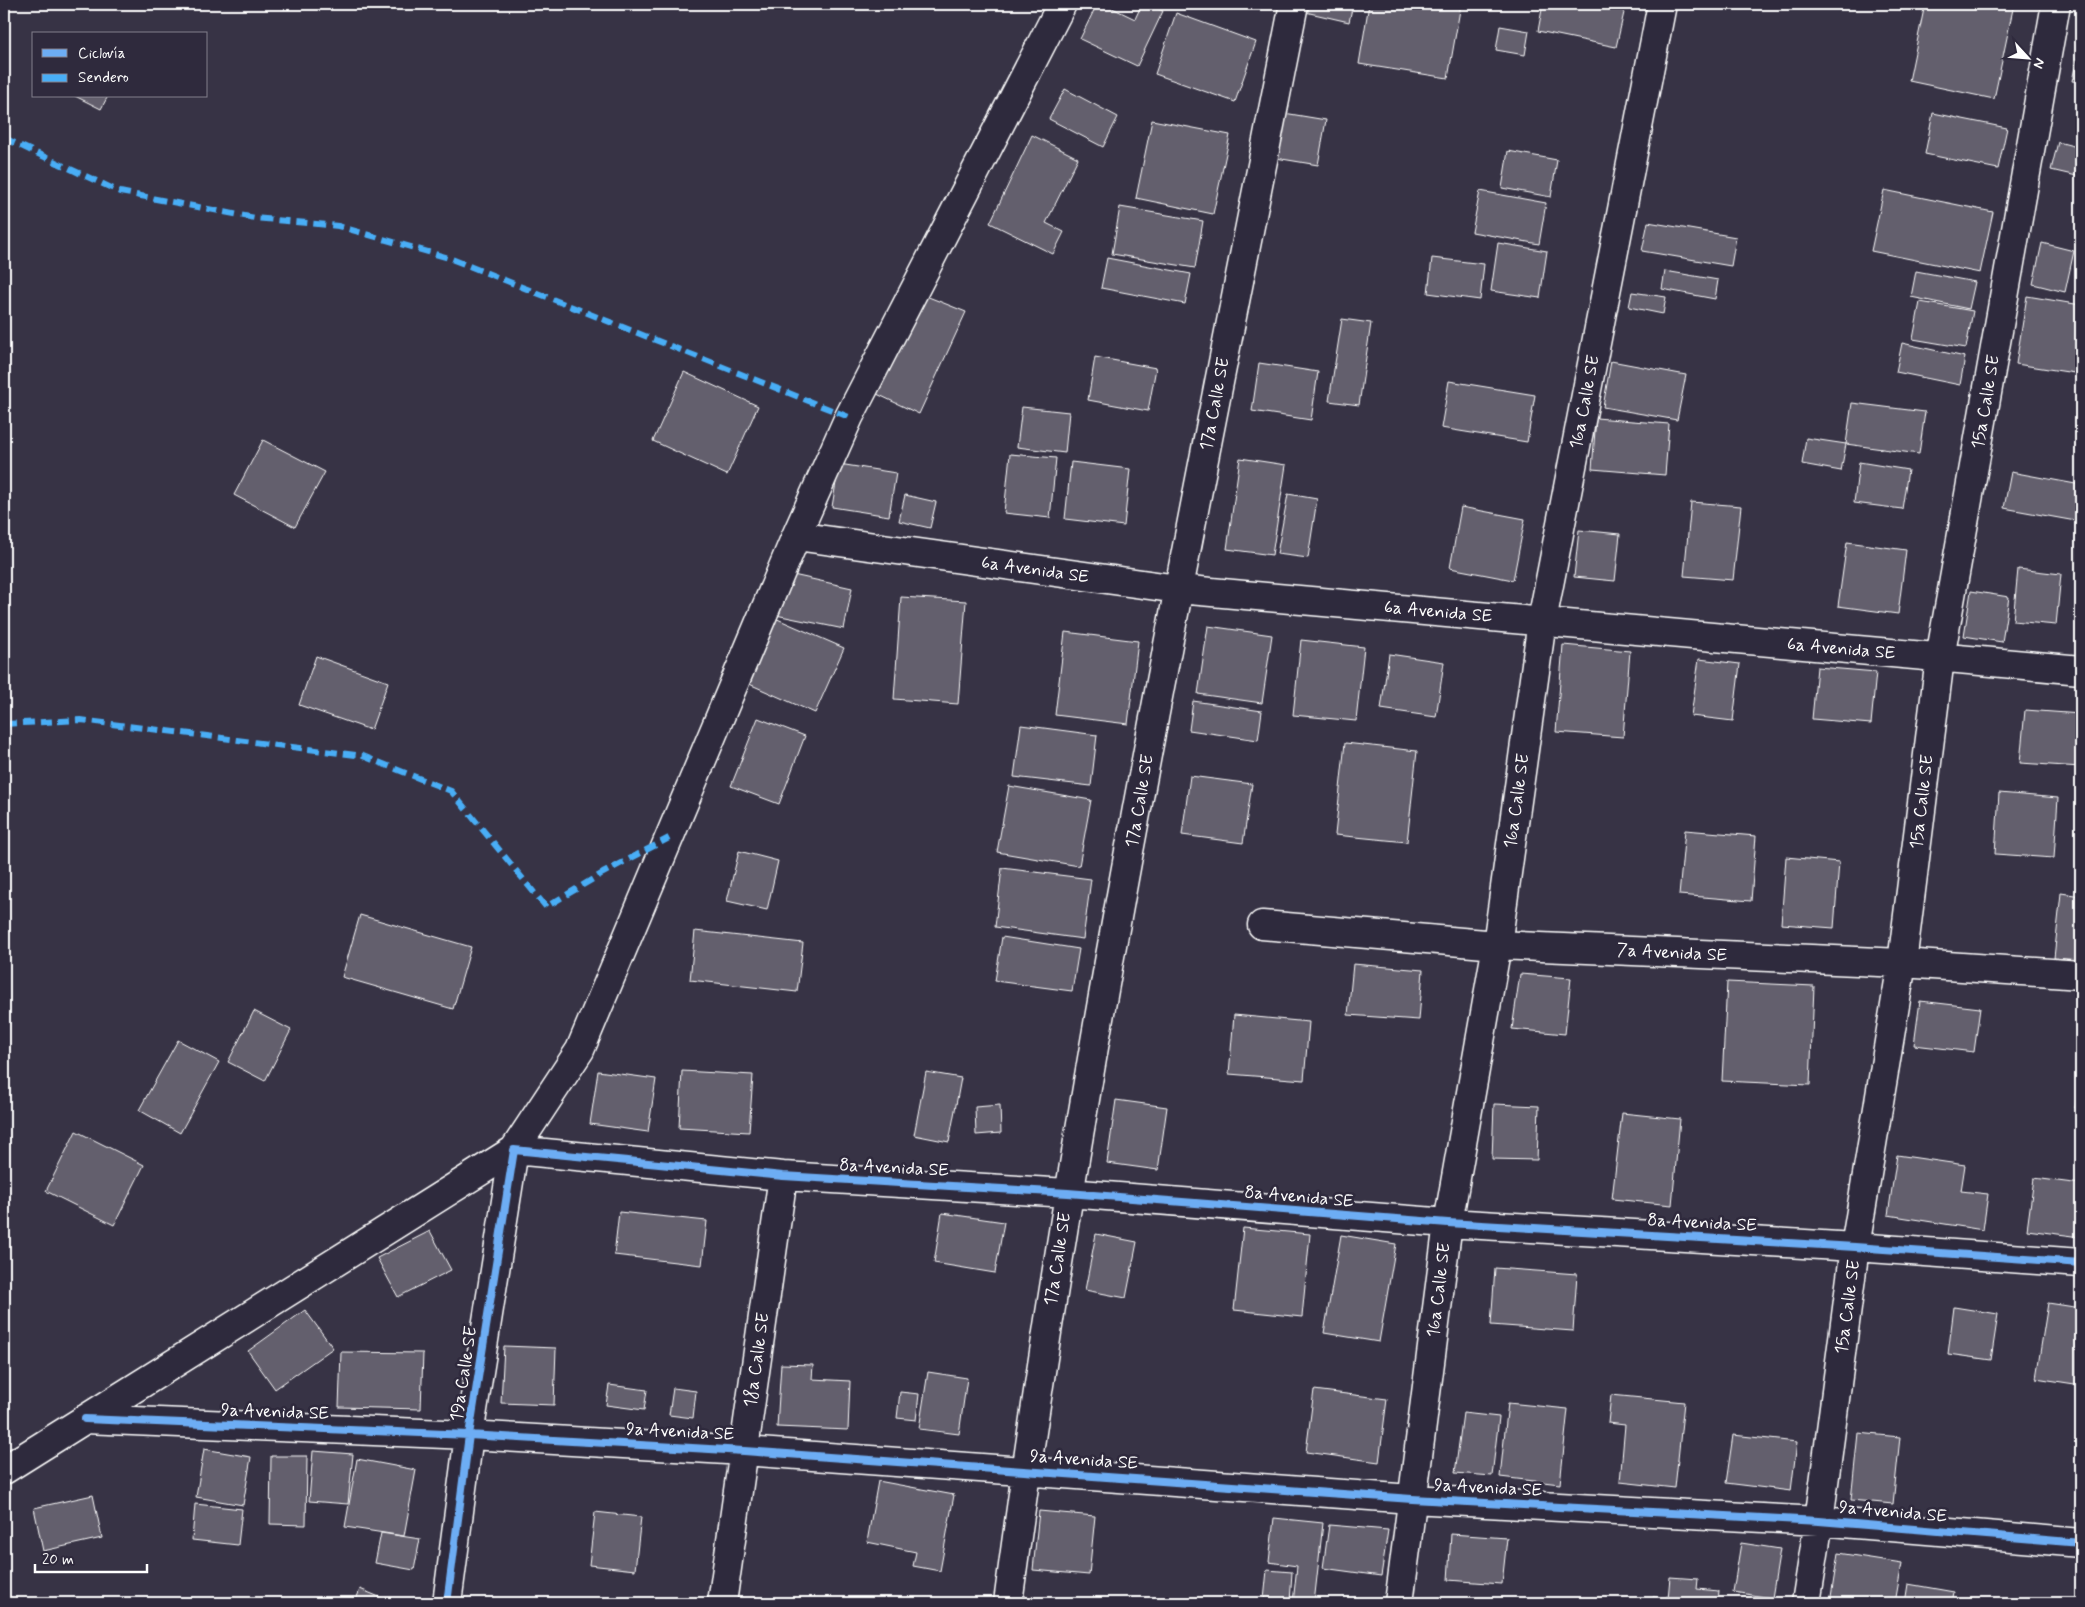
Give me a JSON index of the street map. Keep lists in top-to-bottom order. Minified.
{"streets":{"street":["16a Calle SE","15a Calle SE","17a Calle SE","6a Avenida SE","7a Avenida SE","8a Avenida SE","18a Calle SE","19a Calle SE","9a Avenida SE"]},"crossings":[["16a Calle SE","6a Avenida SE"],["16a Calle SE","7a Avenida SE"],["16a Calle SE","8a Avenida SE"],["16a Calle SE","9a Avenida SE"],["15a Calle SE","6a Avenida SE"],["15a Calle SE","7a Avenida SE"],["15a Calle SE","8a Avenida SE"],["15a Calle SE","9a Avenida SE"],["17a Calle SE","6a Avenida SE"],["17a Calle SE","8a Avenida SE"],["17a Calle SE","9a Avenida SE"],["8a Avenida SE","18a Calle SE"],["8a Avenida SE","19a Calle SE"],["18a Calle SE","9a Avenida SE"],["19a Calle SE","9a Avenida SE"]],"legend":["Ciclovía","Sendero"],"scale_bar":"20 m","north":"bottom right"}
